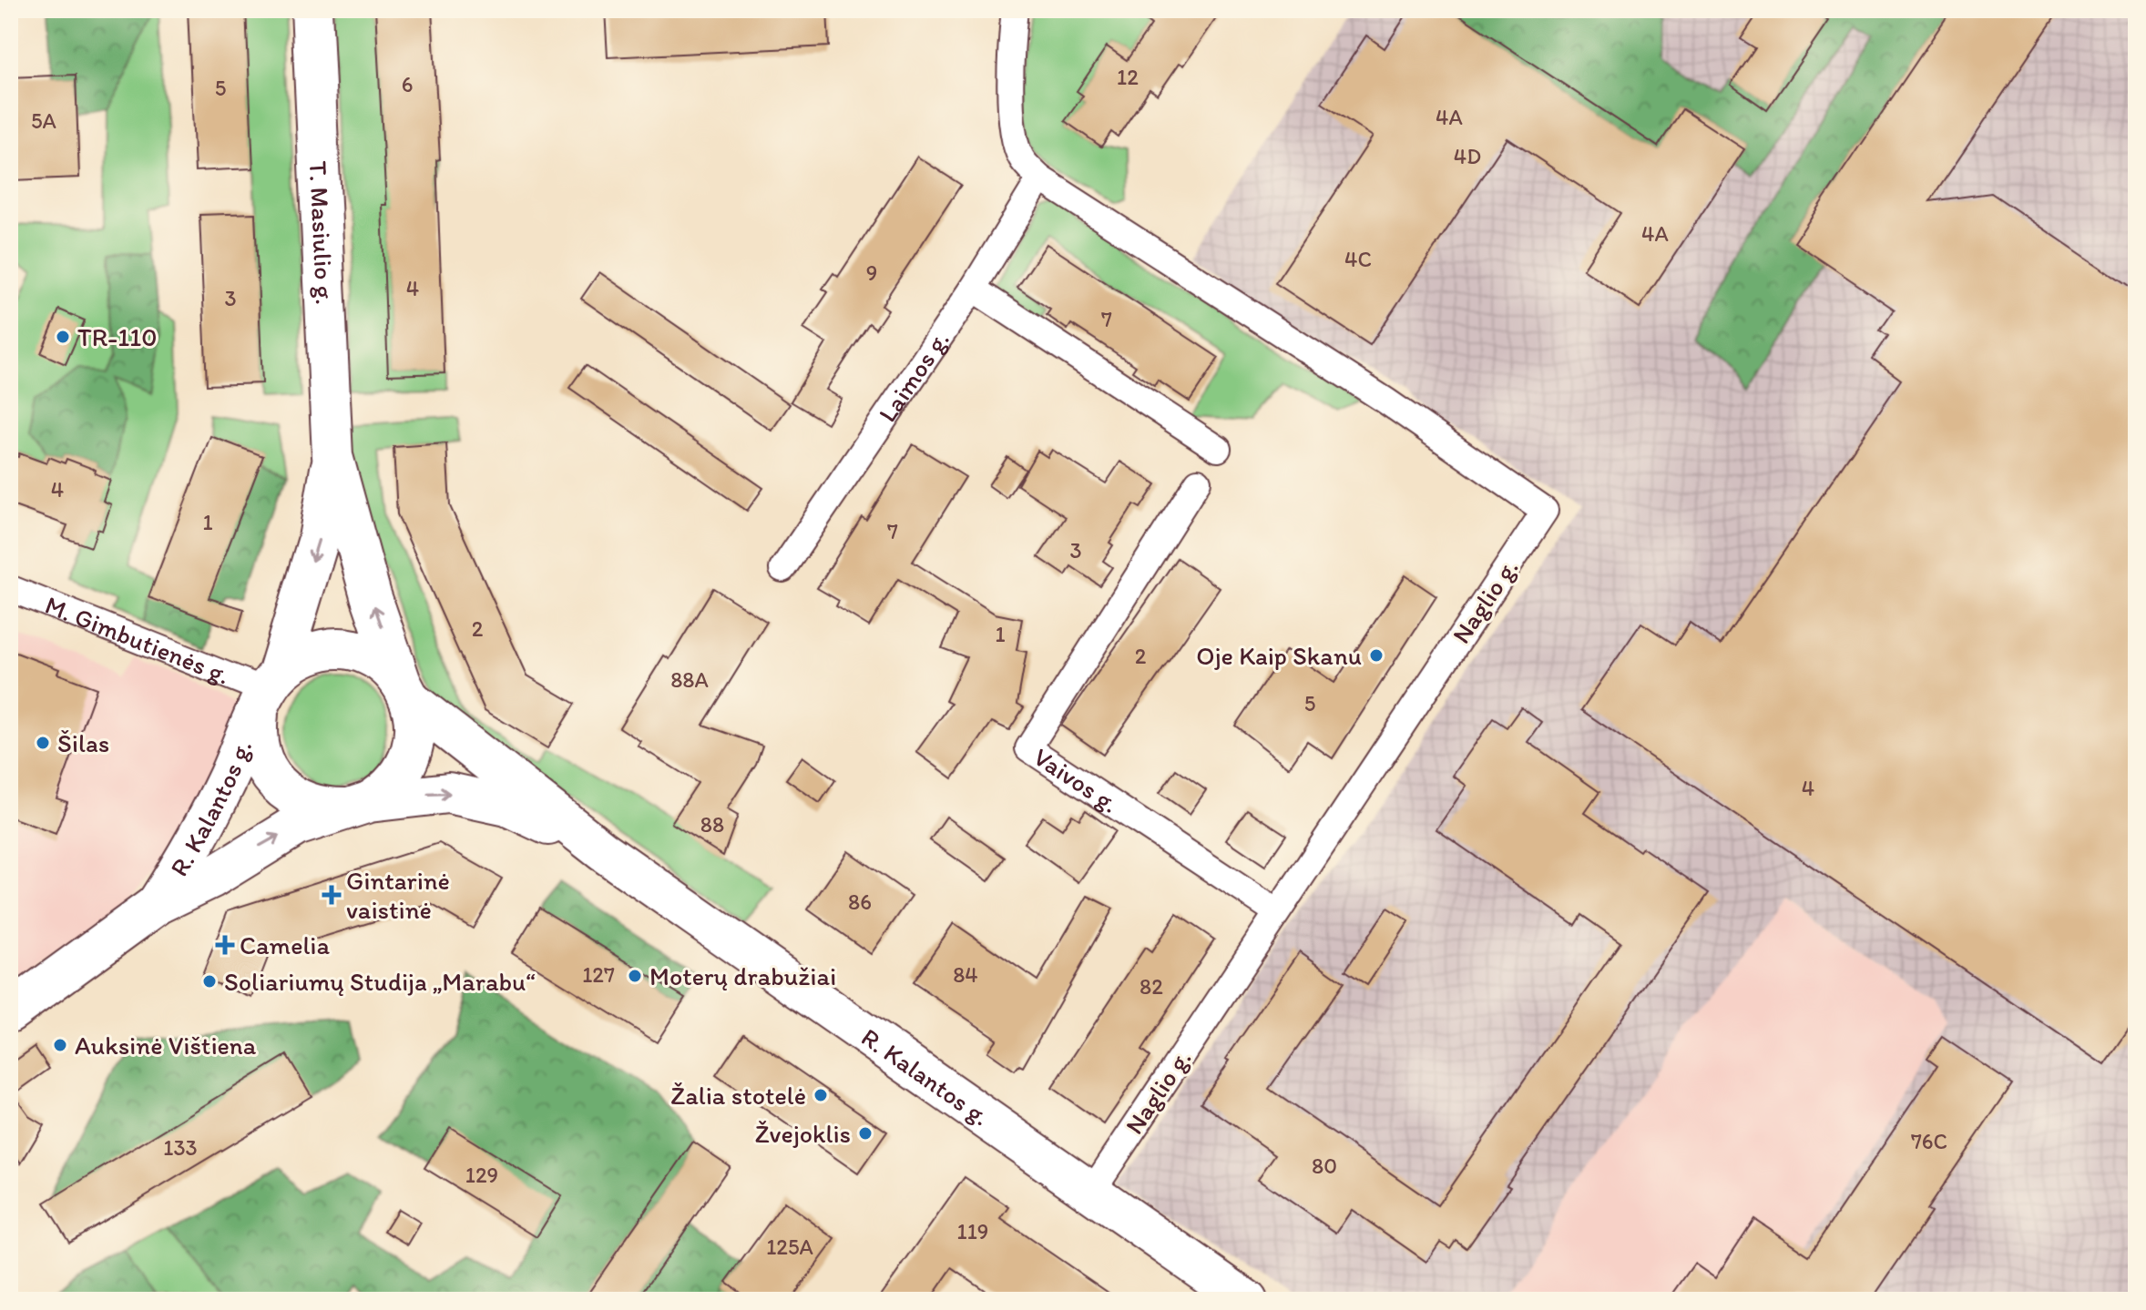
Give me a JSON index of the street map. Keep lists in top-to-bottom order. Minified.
{"streets":{"main road":["T. Masiulio g.","R. Kalantos g."],"street":["Laimos g.","Naglio g.","M. Gimbutienės g.","Vaivos g."]},"crossings":[["T. Masiulio g.","M. Gimbutienės g."],["T. Masiulio g.","R. Kalantos g."],["Laimos g.","Naglio g."],["Naglio g.","Vaivos g."],["Naglio g.","R. Kalantos g."],["M. Gimbutienės g.","R. Kalantos g."]],"places":{"other":["TR-110","Oje Kaip Skanu","Šilas","Moterų drabužiai","Soliariumų Studija „Marabu“","Auksinė Vištiena","Žalia stotelė","Žvejoklis"],"health":["Gintarinė vaistinė","Camelia"]},"house_numbers":["12","6","5","4A","5A","4D","4A","4C","9","4","3","7","4","1","7","3","2","1","2","88A","5","4","88","86","127","84","82","76C","133","80","129","119","125A"]}
